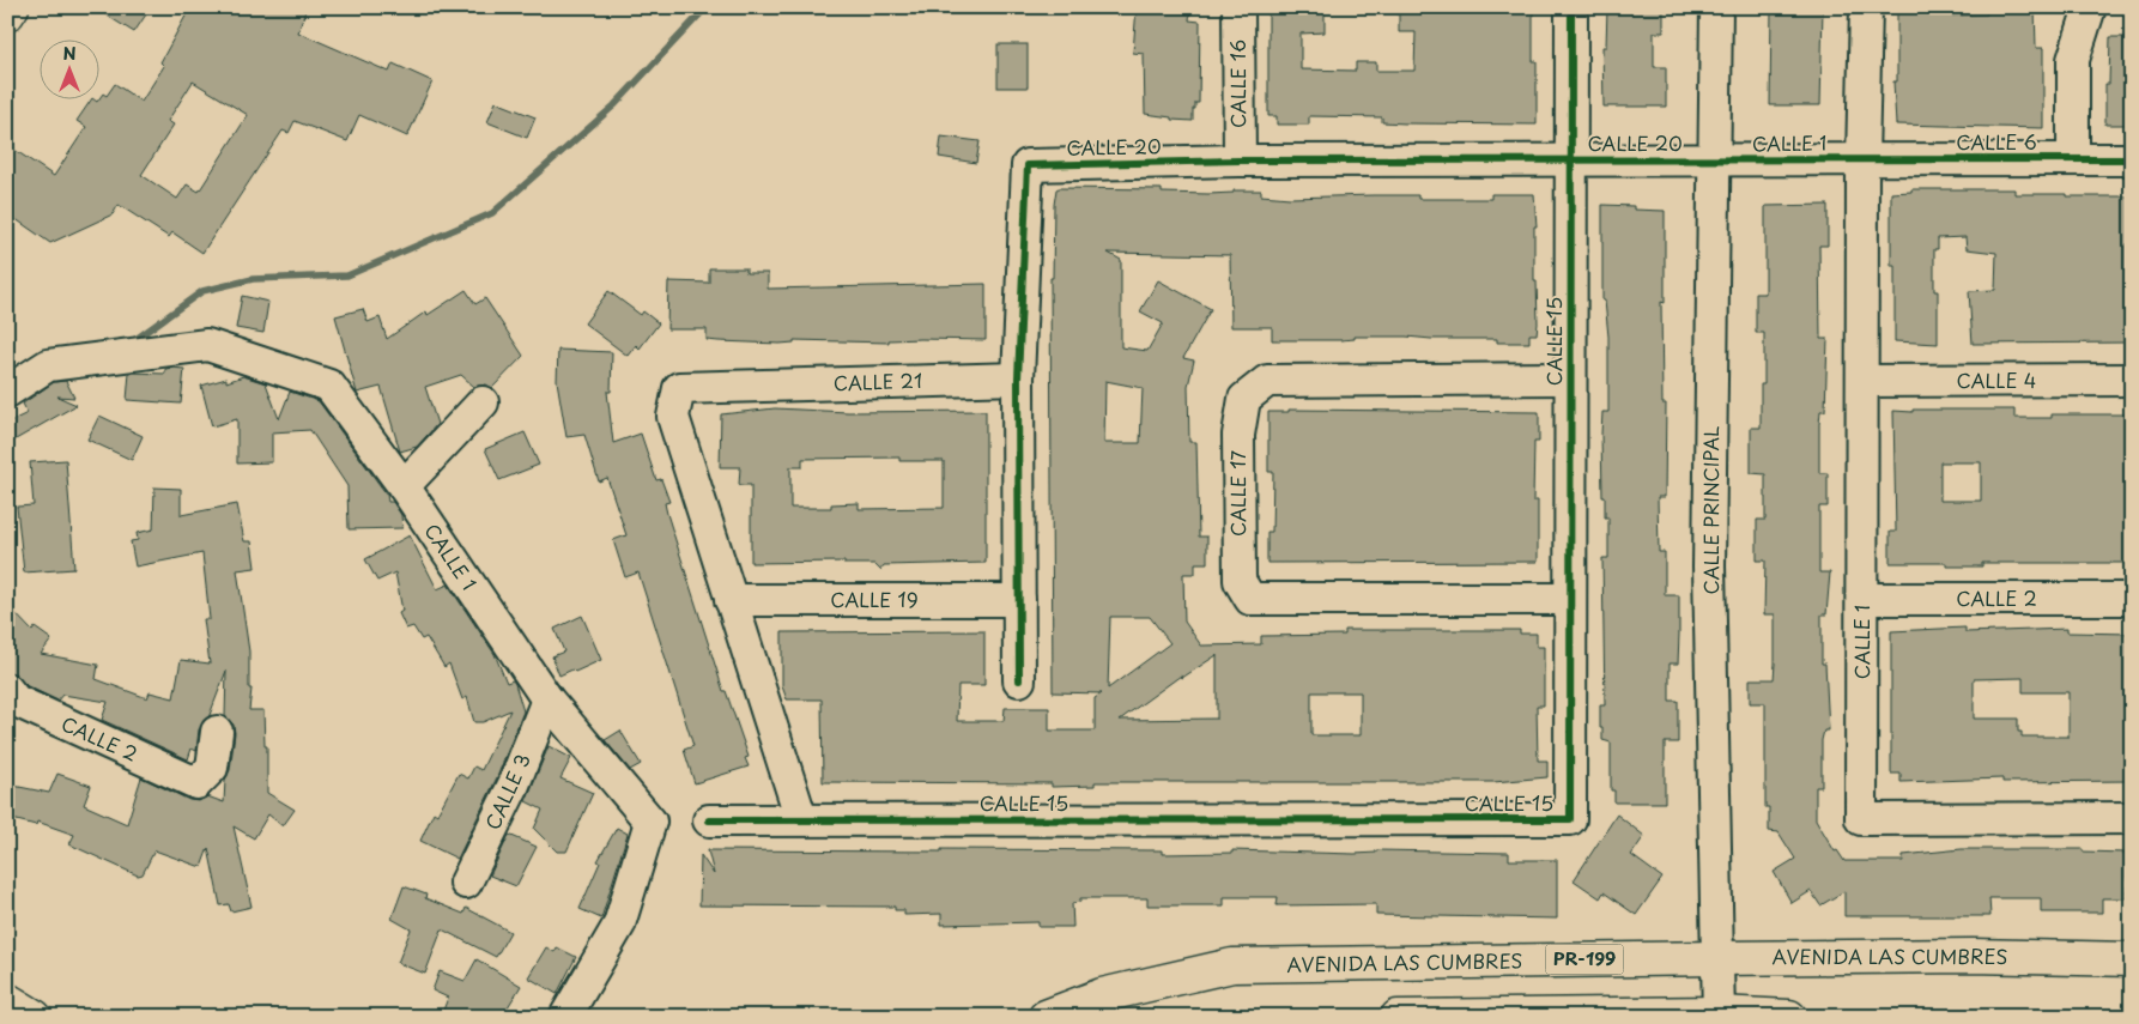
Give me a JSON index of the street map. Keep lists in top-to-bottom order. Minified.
{"streets":{"main road":["AVENIDA LAS CUMBRES","PR-199"],"street":["CALLE 16","CALLE 6","CALLE 20","CALLE 1","CALLE 15","CALLE 4","CALLE 21","CALLE 17","CALLE PRINCIPAL","CALLE 2","CALLE 19","CALLE 3"]},"crossings":[["CALLE 16","CALLE 20"],["CALLE 6","CALLE 1"],["CALLE 20","CALLE 1"],["CALLE 20","CALLE 15"],["CALLE 20","CALLE 21"],["CALLE 20","CALLE PRINCIPAL"],["CALLE 20","CALLE 19"],["CALLE 1","CALLE 4"],["CALLE 1","CALLE PRINCIPAL"],["CALLE 1","CALLE 2"],["CALLE 1","CALLE 3"],["CALLE 15","CALLE 17"],["CALLE 21","CALLE 19"],["CALLE PRINCIPAL","AVENIDA LAS CUMBRES"]],"north":"top"}
